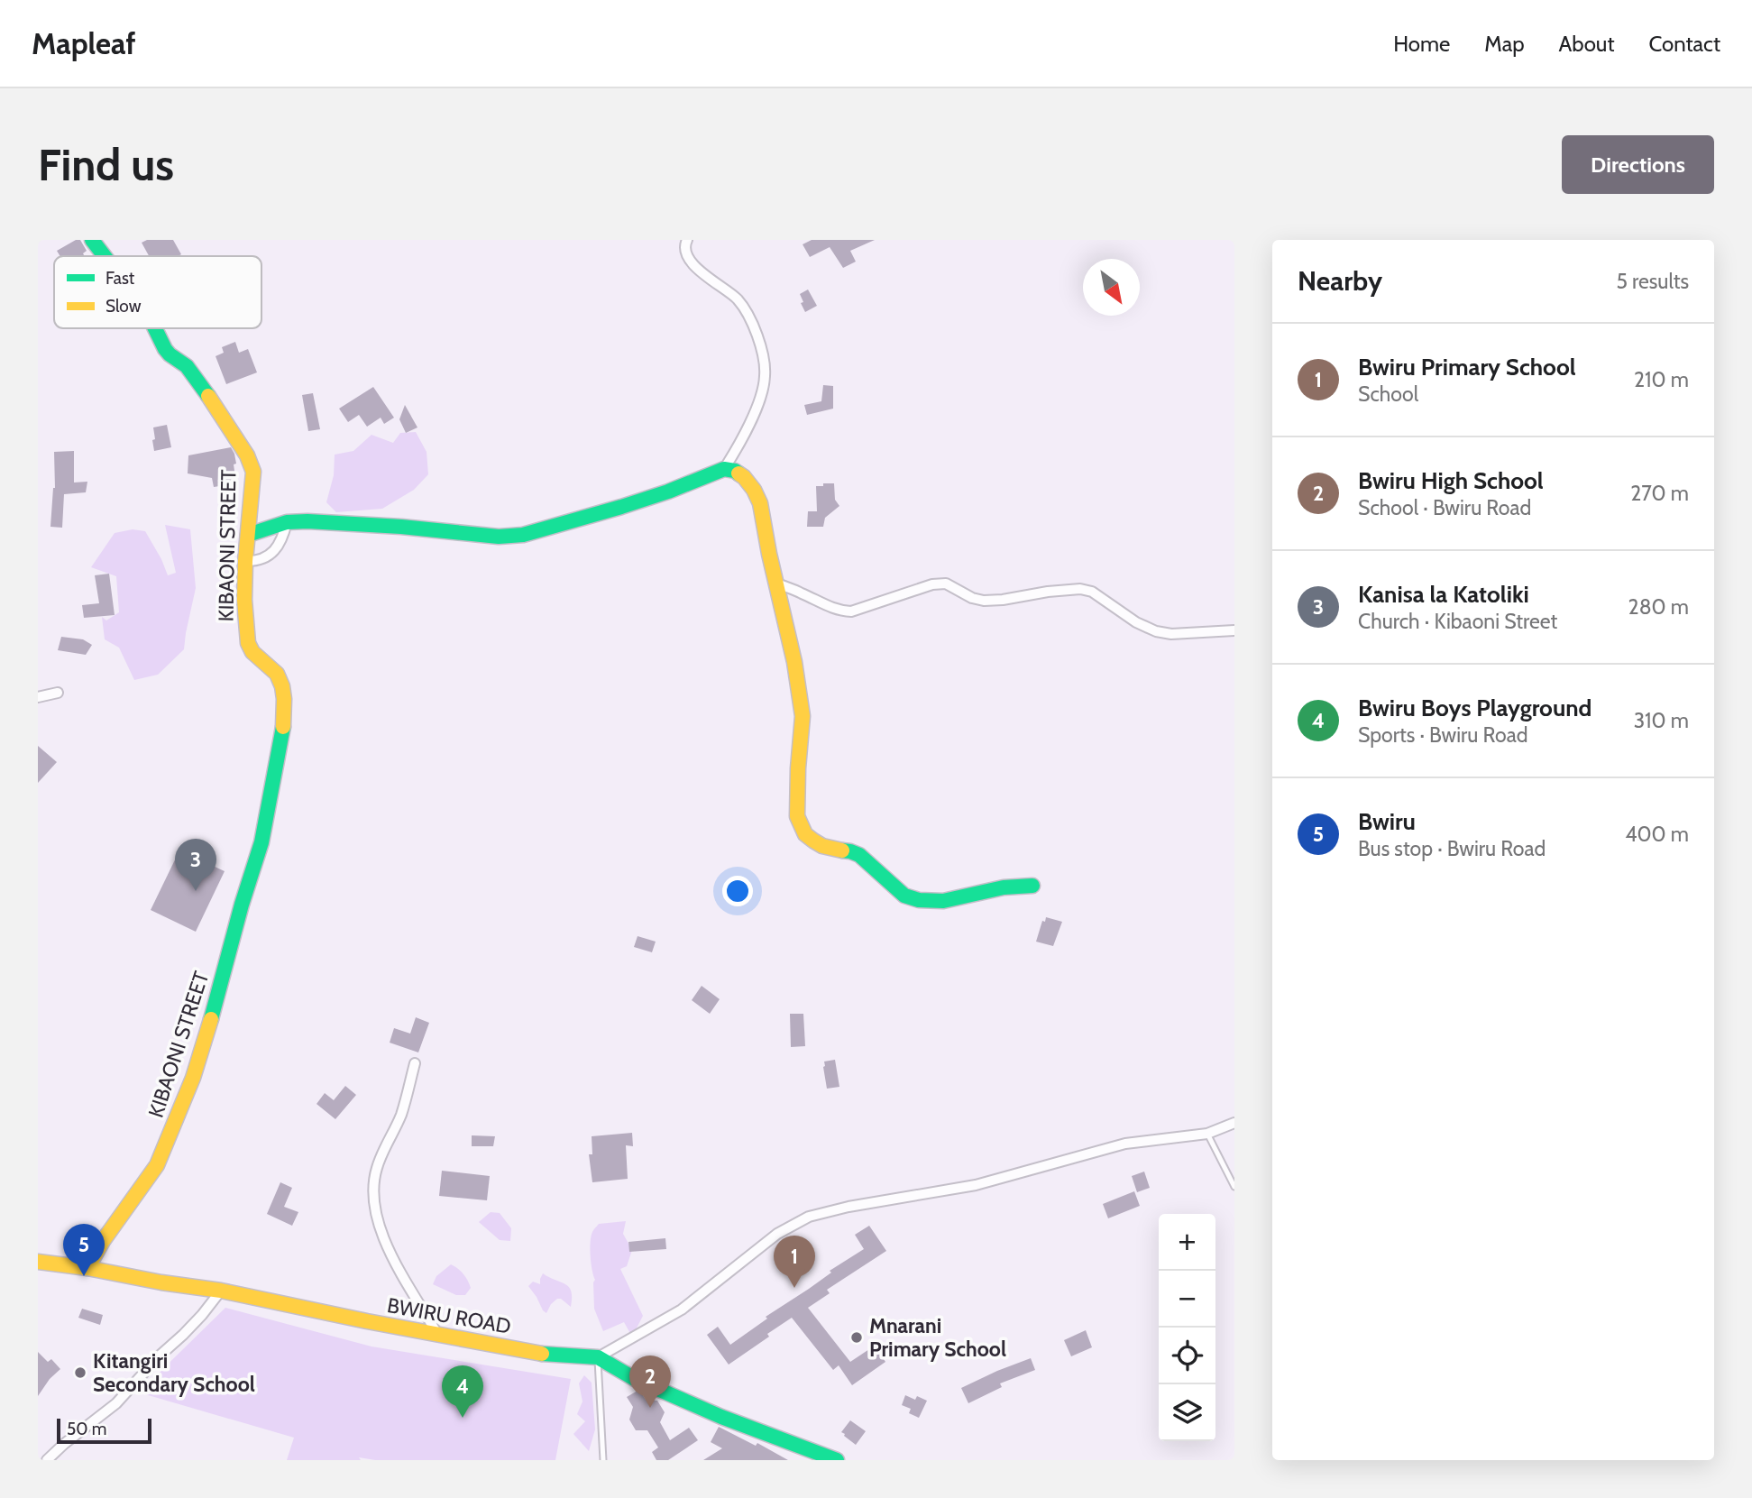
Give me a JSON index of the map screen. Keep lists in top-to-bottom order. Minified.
{"streets":{"street":["KIBAONI STREET","BWIRU ROAD"]},"crossings":[["KIBAONI STREET","BWIRU ROAD"]],"places":["Mnarani Primary School","Kitangiri Secondary School"],"legend":["Fast","Slow"],"scale_bar":"50 m","north":"bottom right","page":{"header":"Mapleaf","nav":["Home","Map","About","Contact"],"buttons":"Directions","title":"Find us","heading":["Nearby","5 results"],"list":[{"mark":"1","name":"Bwiru Primary School","note":"School","value":"210 m"},{"mark":"2","name":"Bwiru High School","note":"School · Bwiru Road","value":"270 m"},{"mark":"3","name":"Kanisa la Katoliki","note":"Church · Kibaoni Street","value":"280 m"},{"mark":"4","name":"Bwiru Boys Playground","note":"Sports · Bwiru Road","value":"310 m"},{"mark":"5","name":"Bwiru","note":"Bus stop · Bwiru Road","value":"400 m"}],"pins":["3","5","1","2","4"],"map_buttons":["+","−"],"scale":"50 m"}}
